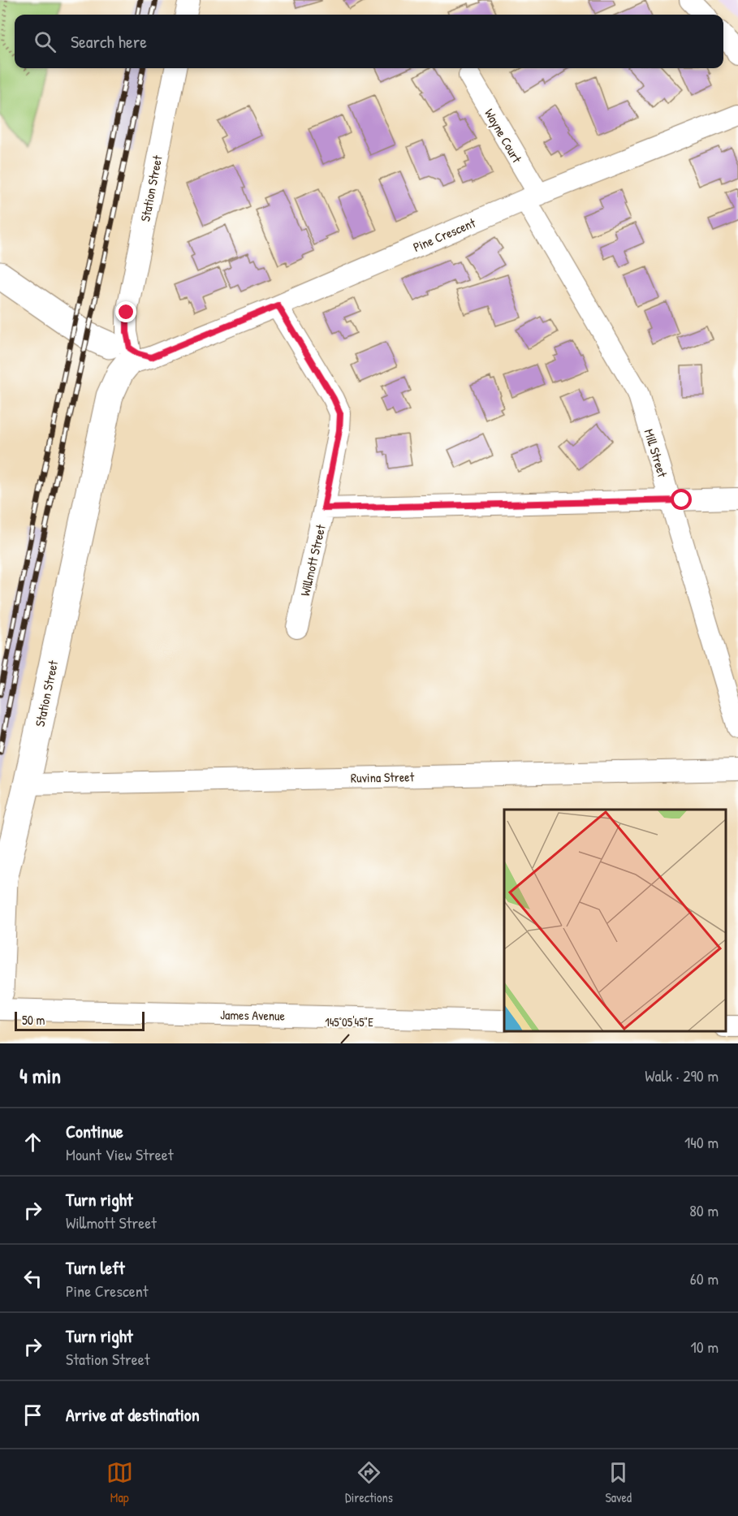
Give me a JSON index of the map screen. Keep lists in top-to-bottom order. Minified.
{"streets":{"street":["Wayne Court","Station Street","Pine Crescent","Mill Street","Willmott Street","Ruvina Street","James Avenue"]},"crossings":[["Wayne Court","Pine Crescent"],["Wayne Court","Mill Street"],["Station Street","Pine Crescent"],["Station Street","Ruvina Street"],["Pine Crescent","Mill Street"],["Pine Crescent","Willmott Street"]],"scale_bar":"50 m","page":{"search":"Search here","scale":"50 m","heading":["4 min","Walk · 290 m"],"list":[["Continue","Mount View Street","140 m"],["Turn right","Willmott Street","80 m"],["Turn left","Pine Crescent","60 m"],["Turn right","Station Street","10 m"],"Arrive at destination"],"nav":["Map","Directions","Saved"]},"coordinates":["145°05'45\"E"]}
